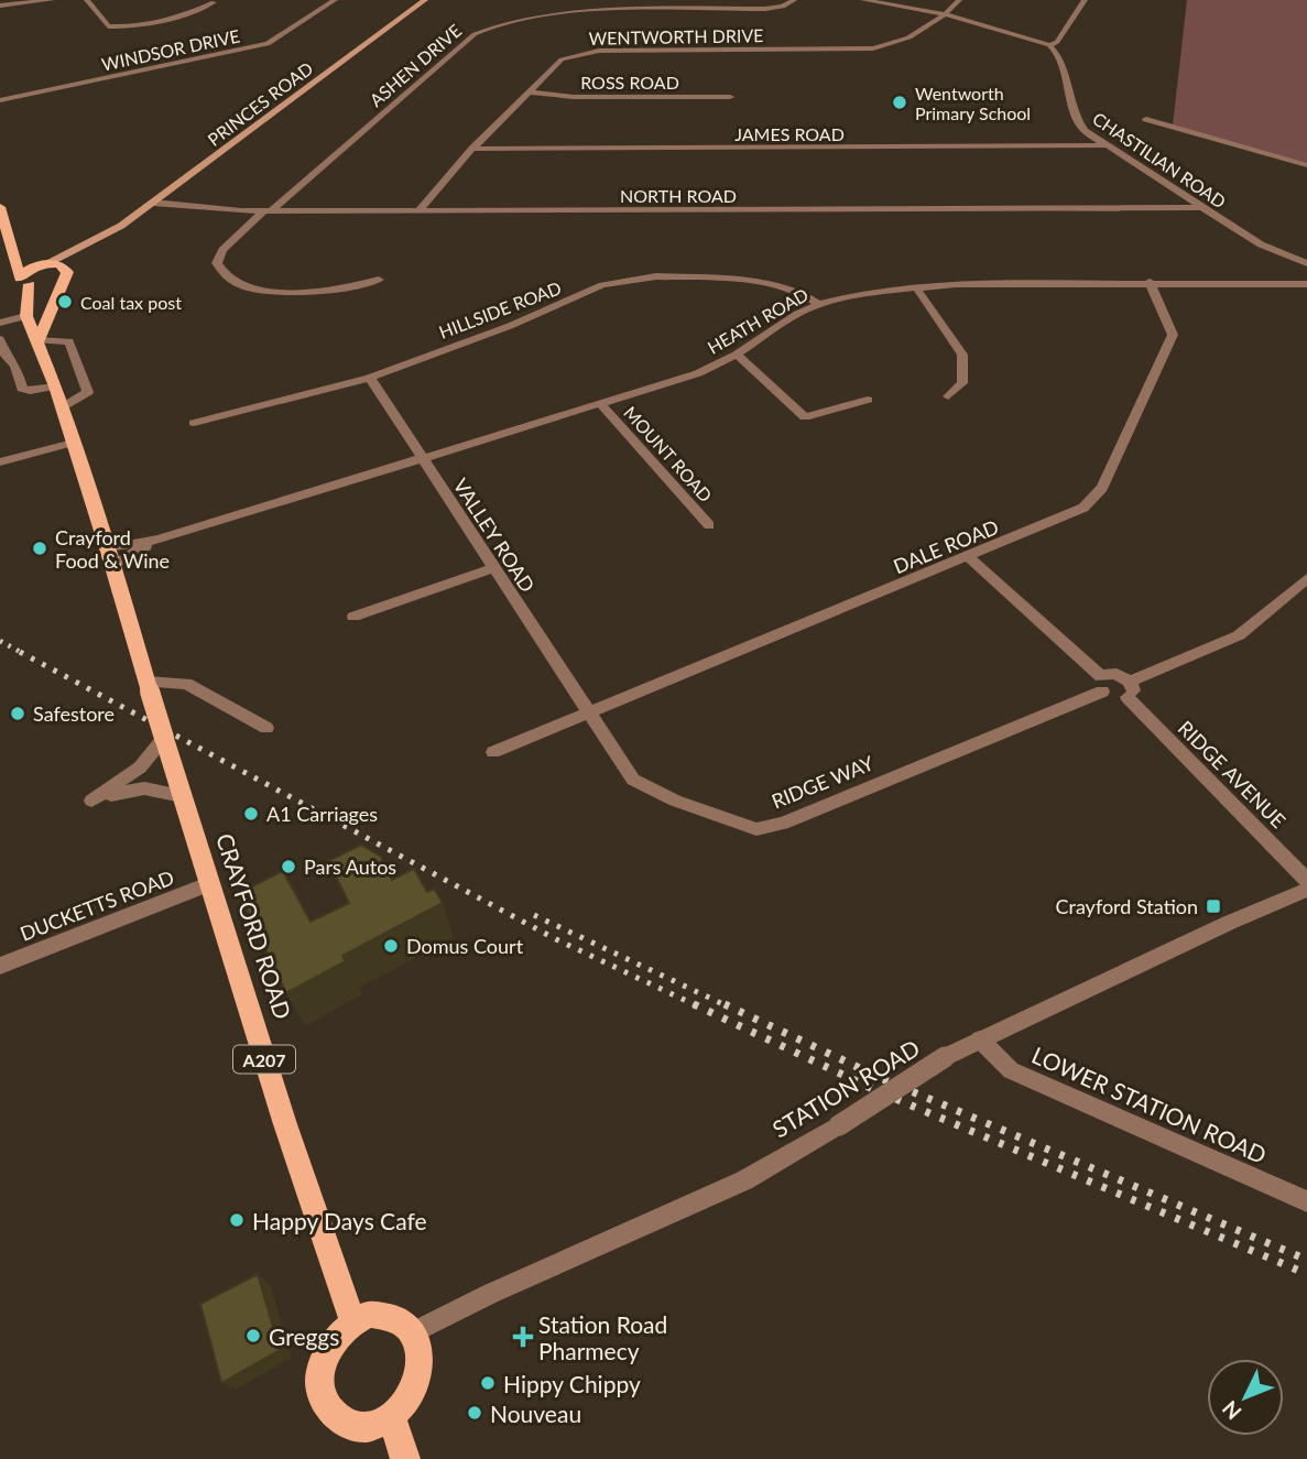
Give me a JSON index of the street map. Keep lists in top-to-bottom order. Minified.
{"streets":{"main road":["PRINCES ROAD","CRAYFORD ROAD","A207"],"street":["WENTWORTH DRIVE","WINDSOR DRIVE","ASHEN DRIVE","ROSS ROAD","JAMES ROAD","CHASTILIAN ROAD","NORTH ROAD","HILLSIDE ROAD","HEATH ROAD","MOUNT ROAD","VALLEY ROAD","DALE ROAD","RIDGE AVENUE","RIDGE WAY","DUCKETTS ROAD","STATION ROAD","LOWER STATION ROAD"]},"crossings":[["WENTWORTH DRIVE","ROSS ROAD"],["WENTWORTH DRIVE","JAMES ROAD"],["WENTWORTH DRIVE","NORTH ROAD"],["ASHEN DRIVE","NORTH ROAD"],["PRINCES ROAD","NORTH ROAD"],["JAMES ROAD","CHASTILIAN ROAD"],["CHASTILIAN ROAD","NORTH ROAD"],["HILLSIDE ROAD","HEATH ROAD"],["HILLSIDE ROAD","VALLEY ROAD"],["HEATH ROAD","MOUNT ROAD"],["HEATH ROAD","VALLEY ROAD"],["HEATH ROAD","DALE ROAD"],["HEATH ROAD","CRAYFORD ROAD"],["VALLEY ROAD","DALE ROAD"],["VALLEY ROAD","RIDGE WAY"],["DALE ROAD","RIDGE WAY"],["DUCKETTS ROAD","CRAYFORD ROAD"],["CRAYFORD ROAD","STATION ROAD"],["STATION ROAD","LOWER STATION ROAD"]],"places":{"other":["Wentworth Primary School","Coal tax post","Crayford Food & Wine","Safestore","A1 Carriages","Pars Autos","Domus Court","Happy Days Cafe","Greggs","Hippy Chippy","Nouveau"],"transit":["Crayford Station"],"health":["Station Road Pharmecy"]},"north":"bottom left"}
